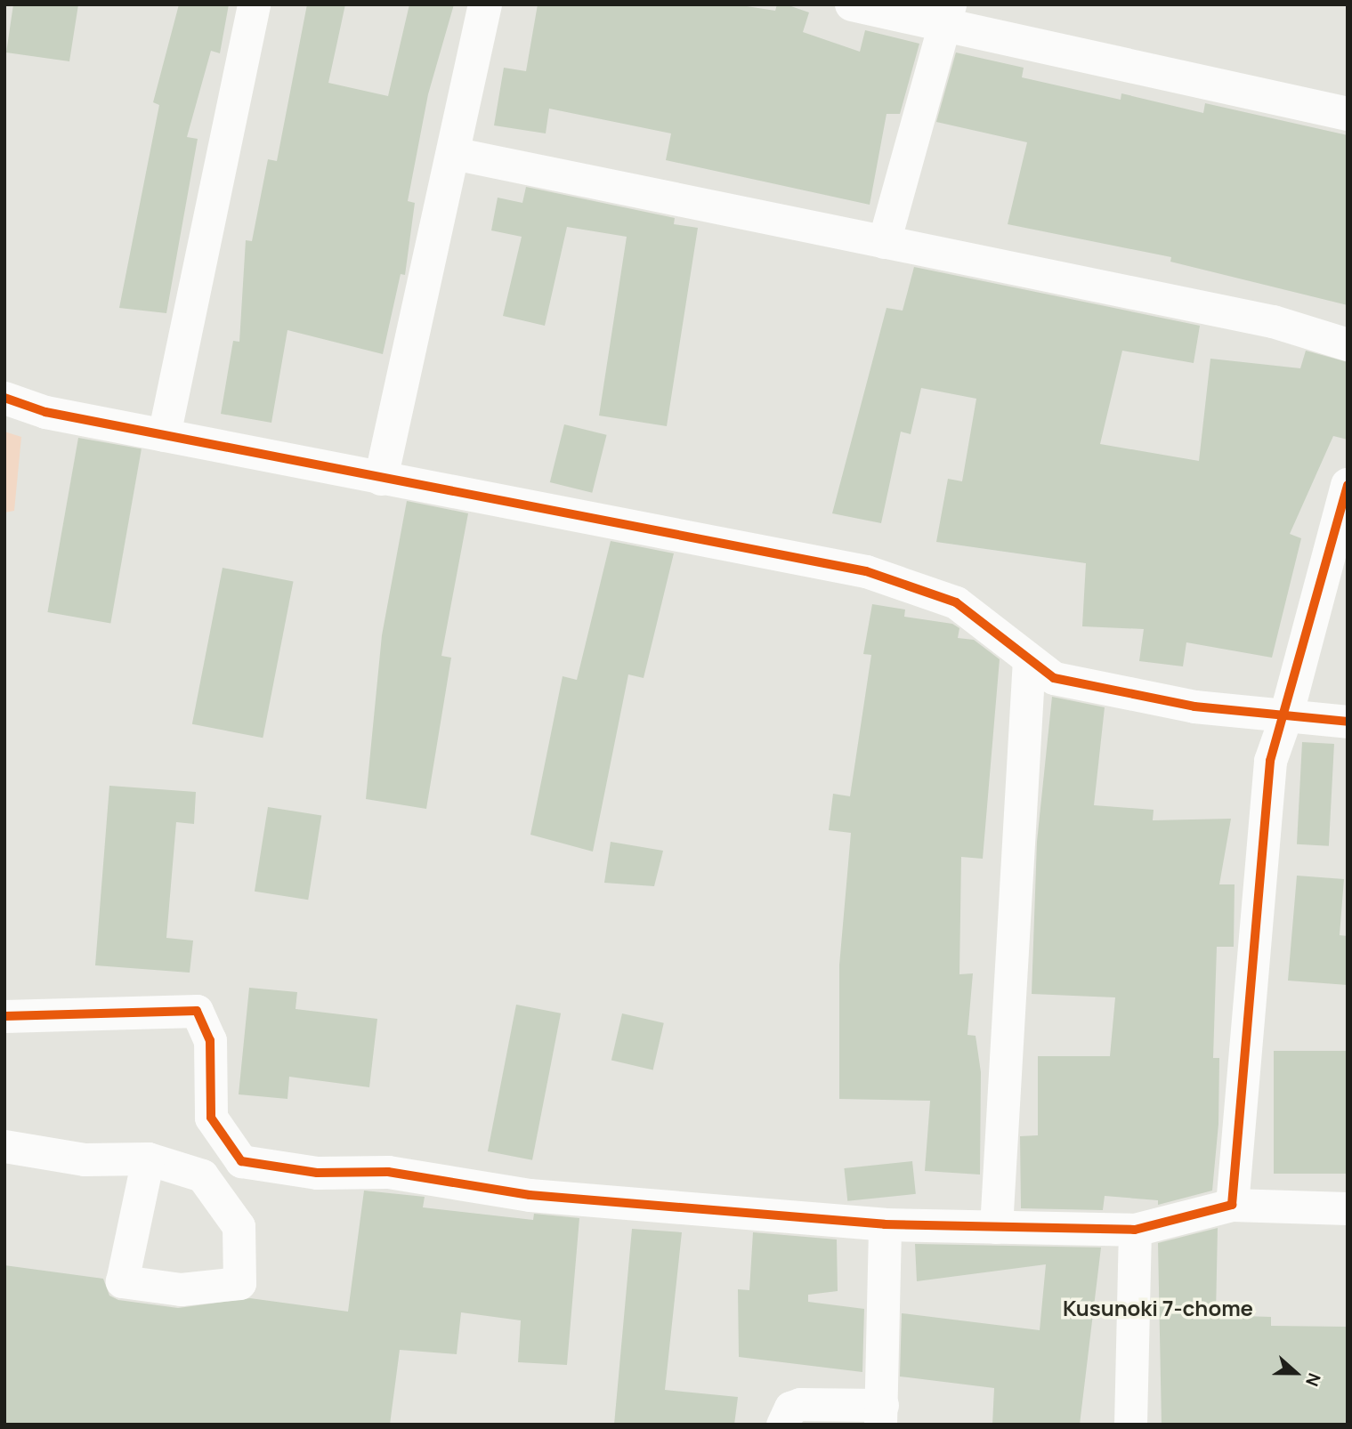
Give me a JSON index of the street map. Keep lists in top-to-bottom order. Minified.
{"districts":["Kusunoki 7-chome"],"north":"right"}
